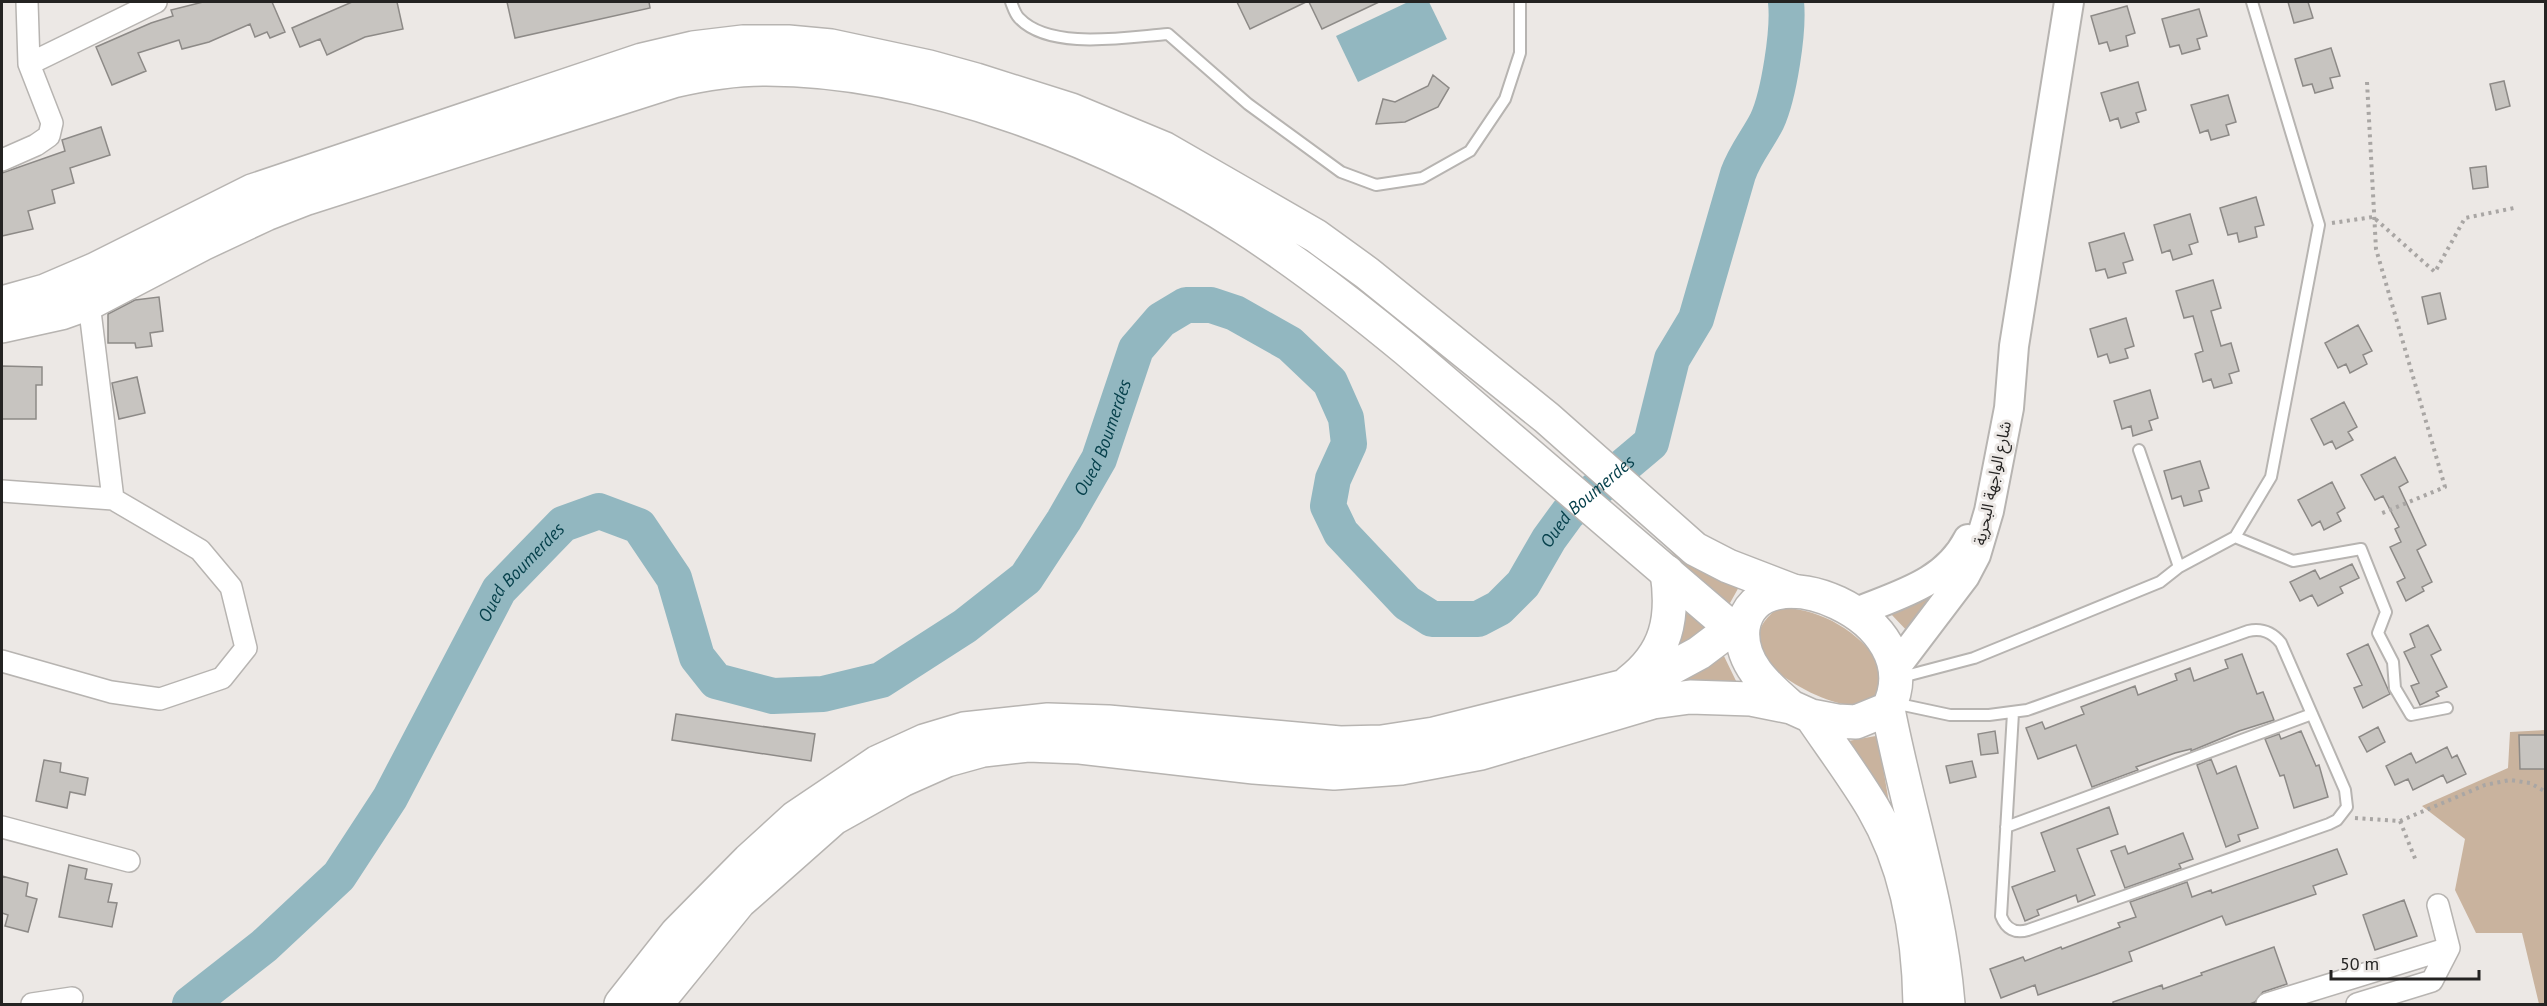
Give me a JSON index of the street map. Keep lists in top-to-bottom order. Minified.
{"streets":{"main road":["شارع الواجهة البحرية"]},"water":["Oued Boumerdes"],"scale_bar":"50 m"}
